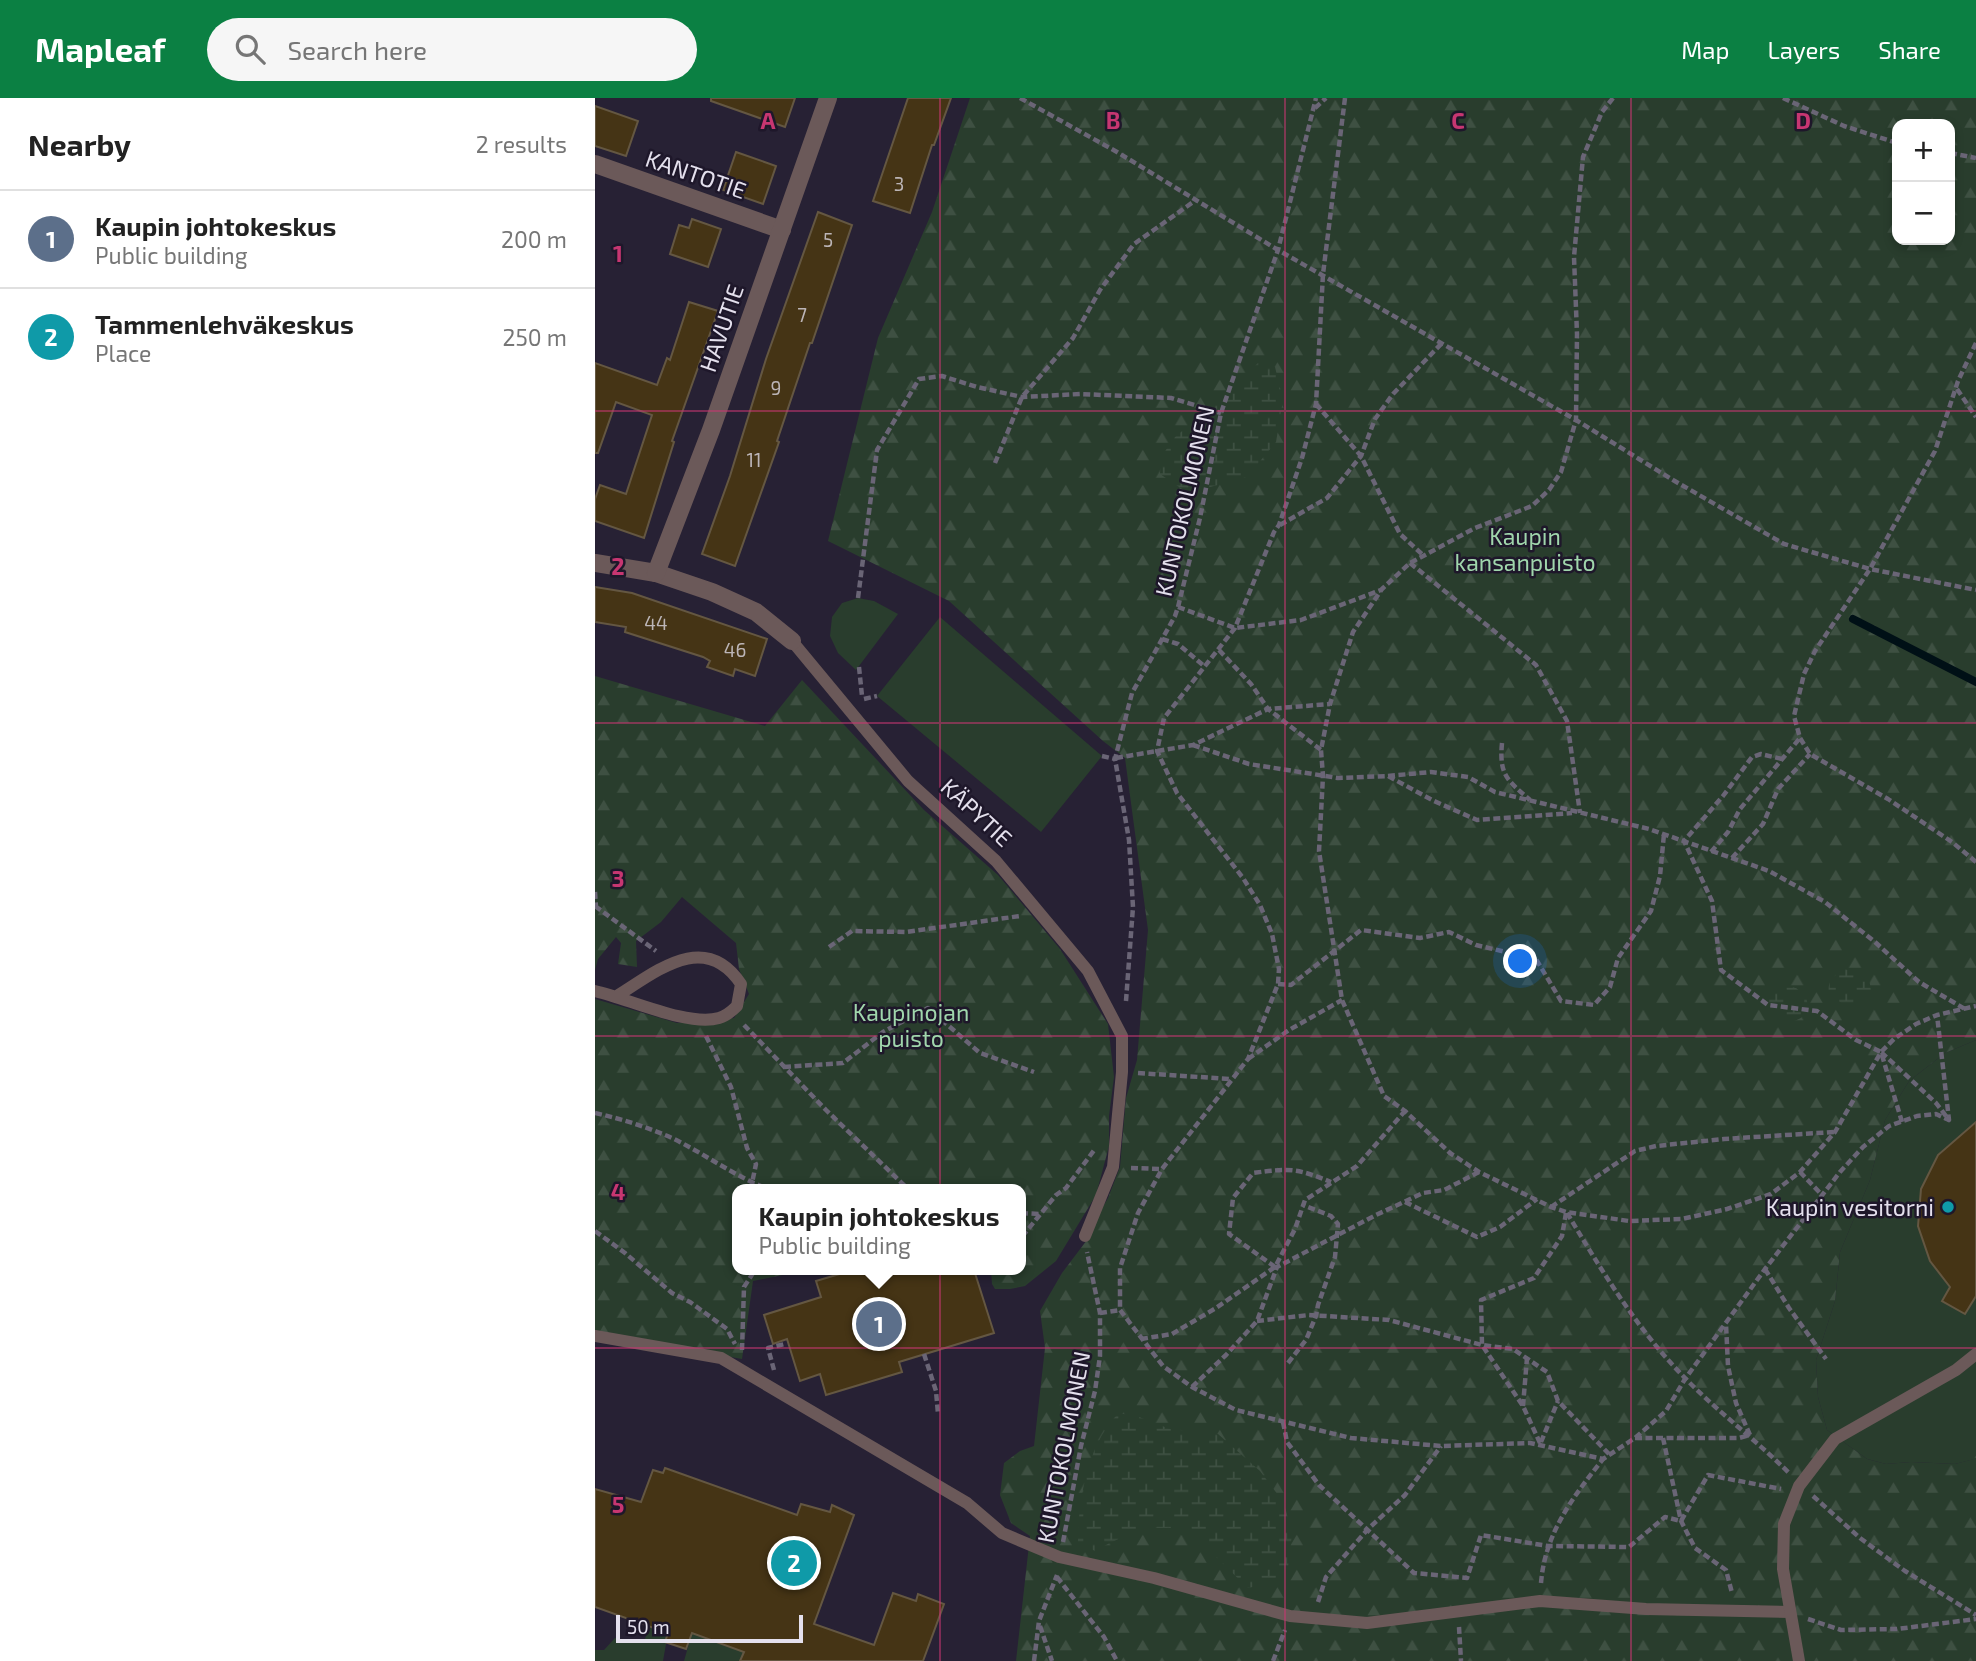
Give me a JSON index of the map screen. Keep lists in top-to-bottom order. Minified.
{"streets":{"street":["KANTOTIE","HAVUTIE","KÄPYTIE"],"path":["KUNTOKOLMONEN"]},"crossings":[["KANTOTIE","HAVUTIE"],["HAVUTIE","KÄPYTIE"],["KUNTOKOLMONEN","KÄPYTIE"]],"parks":["Kaupin kansanpuisto","Kaupinojan puisto"],"places":["Kaupin vesitorni"],"house_numbers":["3","5","7","9","11","44","46"],"scale_bar":"50 m","page":{"header":"Mapleaf","search":"Search here","nav":["Map","Layers","Share"],"heading":["Nearby","2 results"],"map_buttons":["+","−"],"list":[{"mark":"1","name":"Kaupin johtokeskus","note":"Public building","value":"200 m"},{"mark":"2","name":"Tammenlehväkeskus","note":"Place","value":"250 m"}],"popup":["Kaupin johtokeskus","Public building"],"pins":["1","2"],"scale":"50 m"},"grid":{"columns":["A","B","C","D"],"rows":["1","2","3","4","5"]}}
